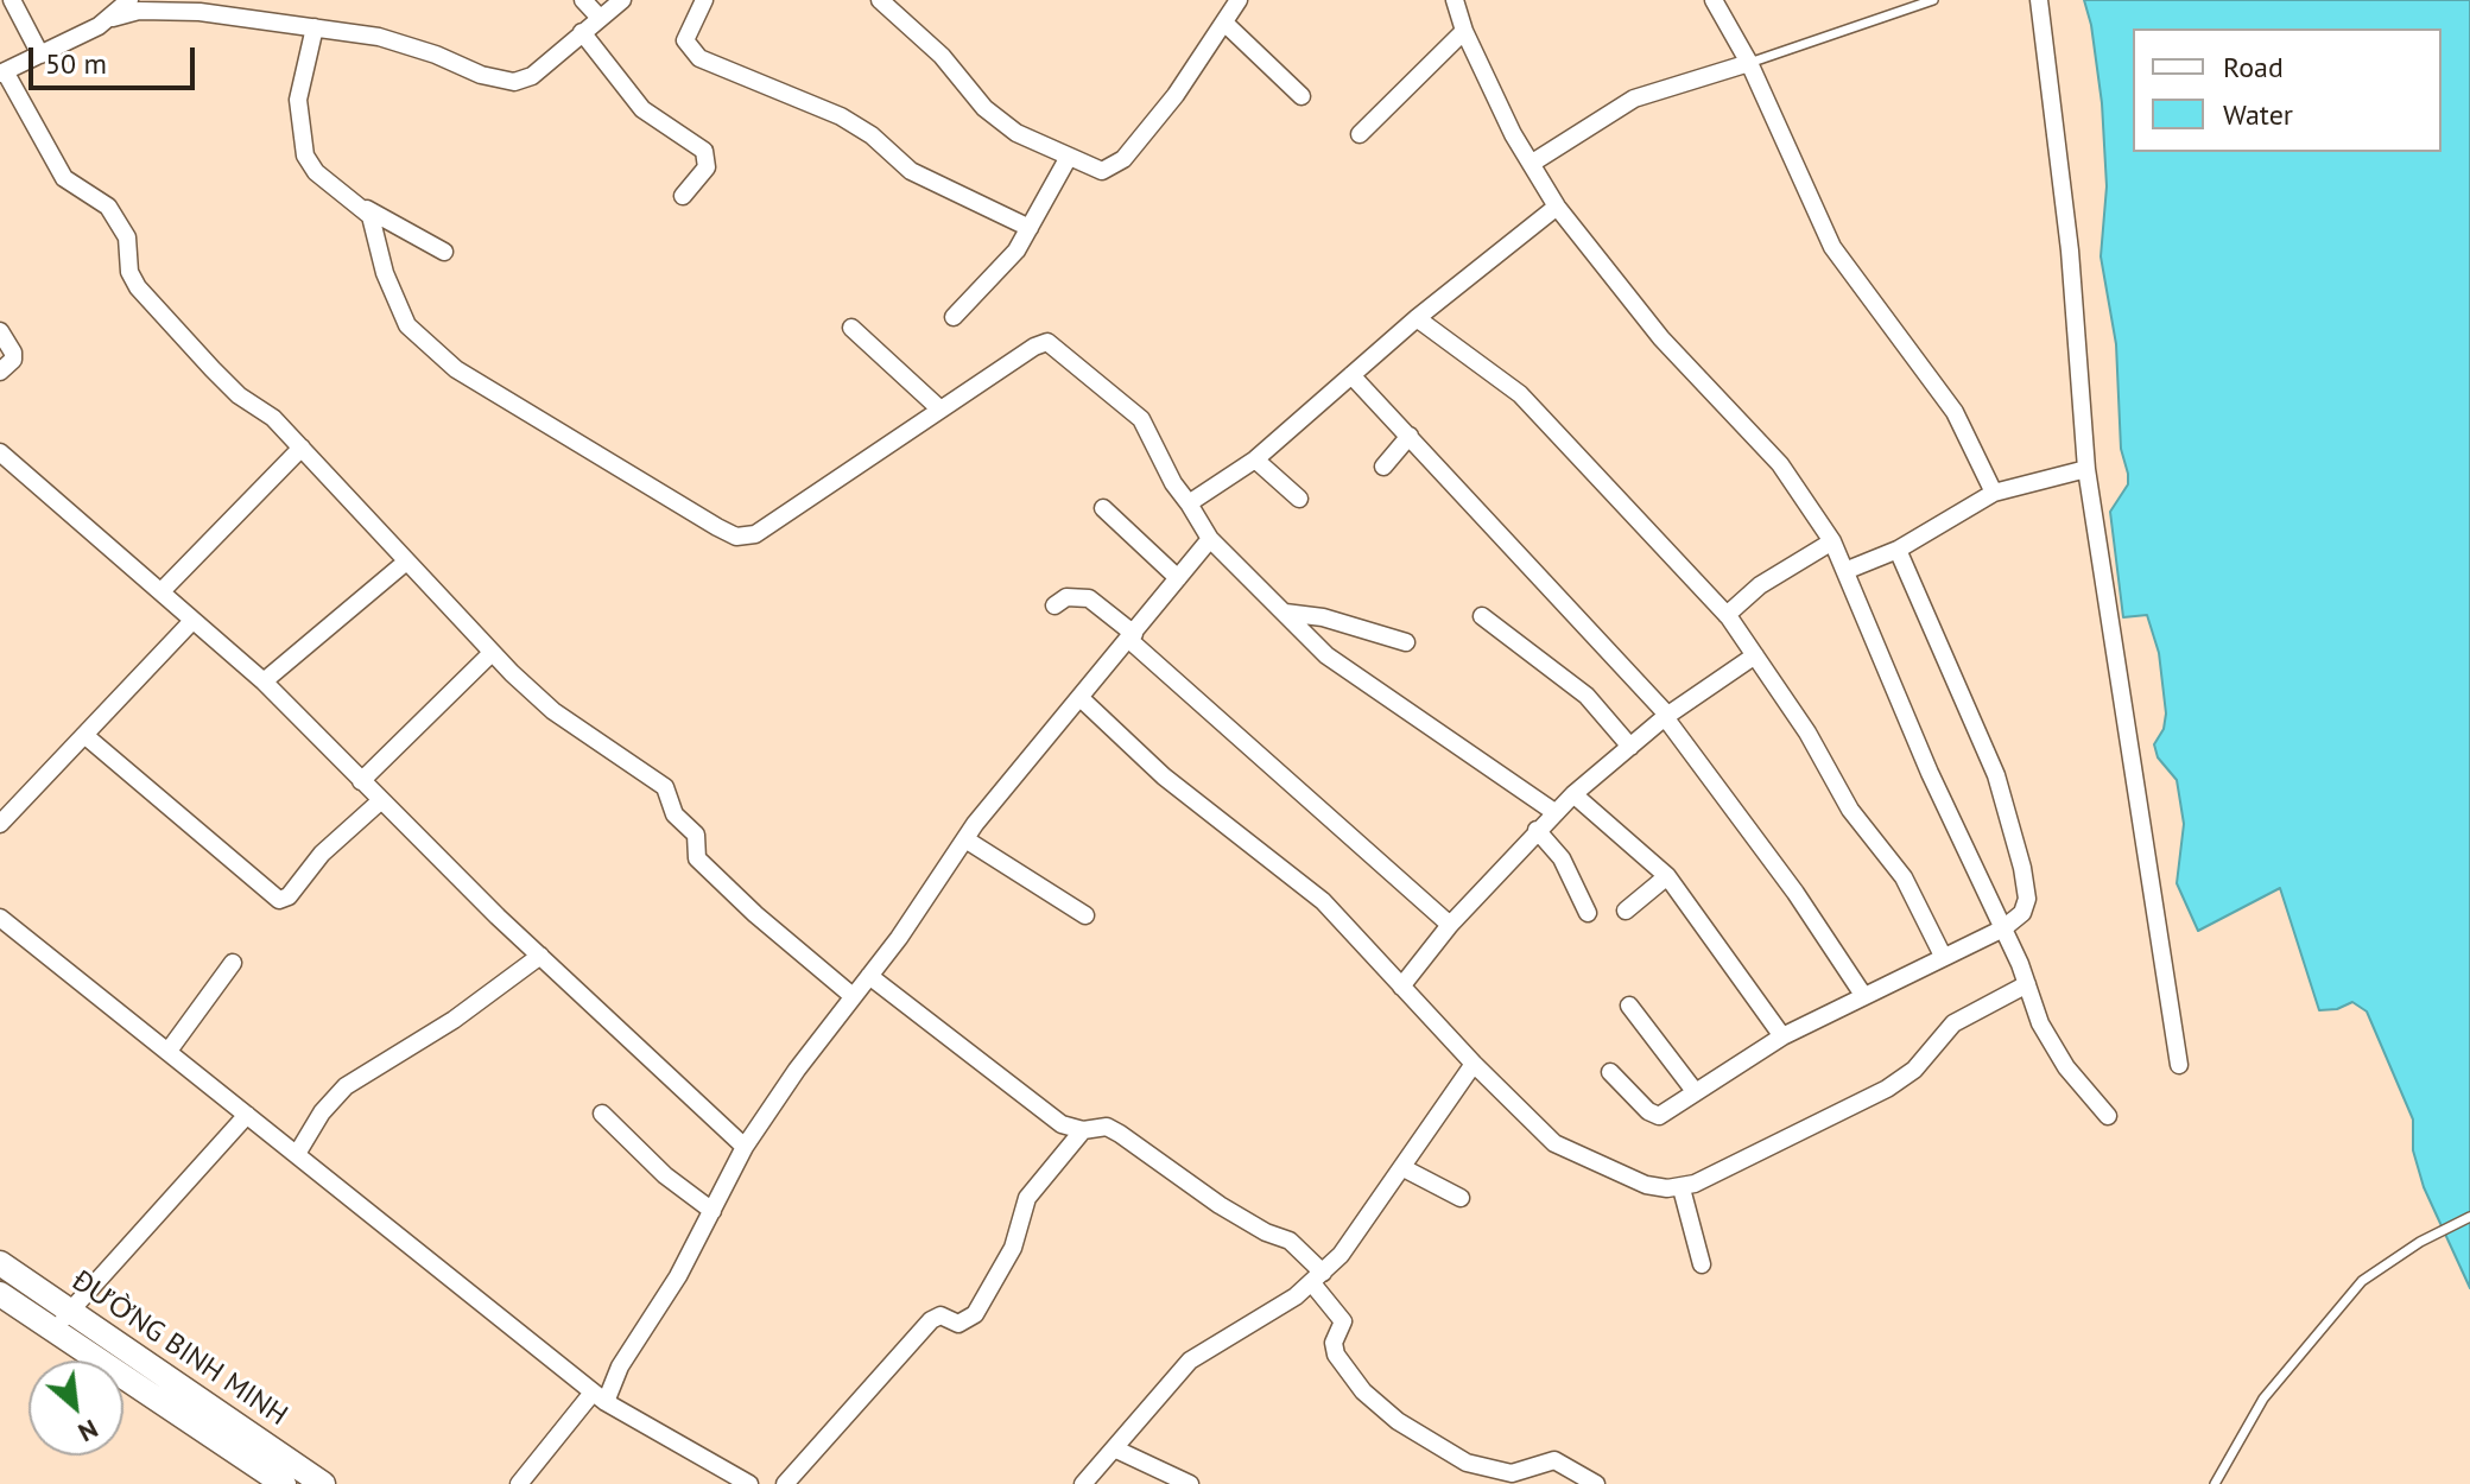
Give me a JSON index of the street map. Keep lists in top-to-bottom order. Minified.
{"streets":{"main road":["ĐƯỜNG BINH MINH"]},"legend":["Road","Water"],"scale_bar":"50 m","north":"bottom right"}
